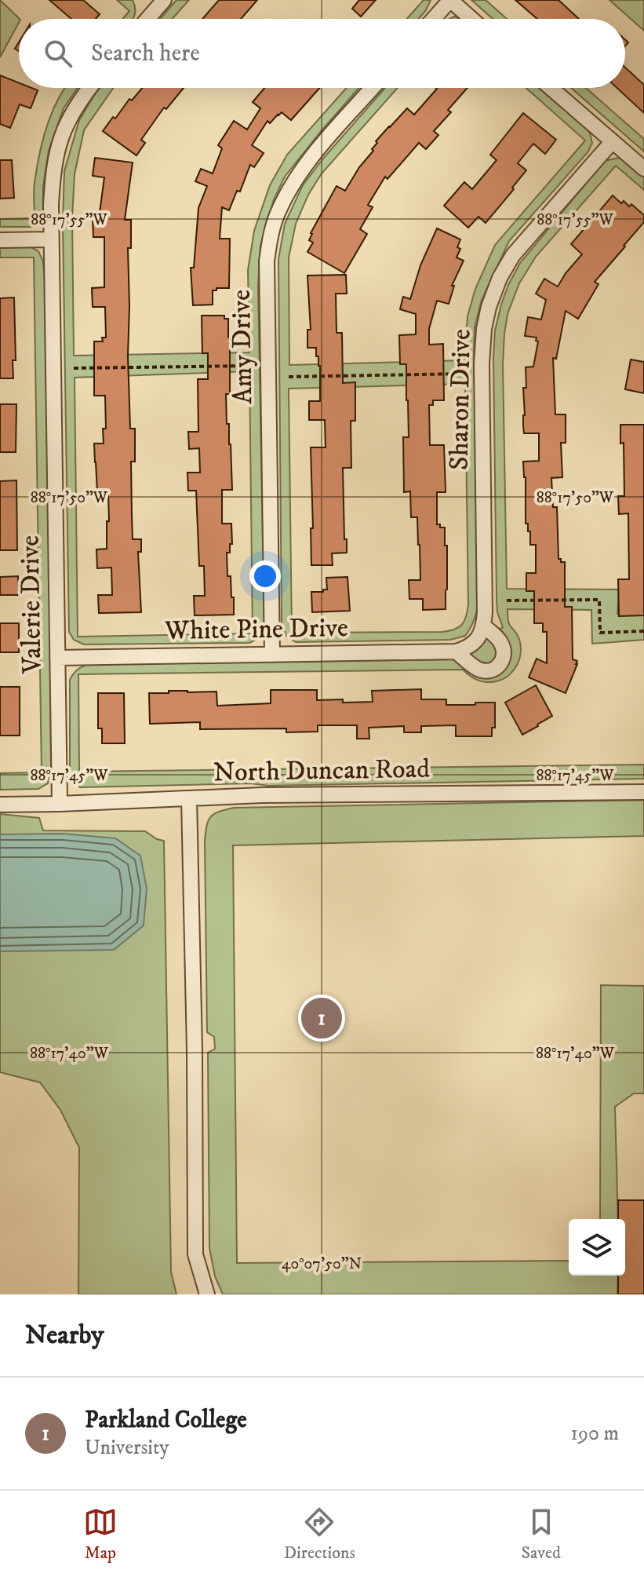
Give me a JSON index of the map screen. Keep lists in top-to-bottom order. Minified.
{"streets":{"street":["Amy Drive","Sharon Drive","Valerie Drive","White Pine Drive","North Duncan Road"]},"crossings":[["Amy Drive","White Pine Drive"],["Sharon Drive","White Pine Drive"],["Valerie Drive","White Pine Drive"],["Valerie Drive","North Duncan Road"]],"page":{"search":"Search here","pins":"1","heading":"Nearby","list":[{"mark":"1","name":"Parkland College","note":"University","value":"190 m"}],"nav":["Map","Directions","Saved"]},"coordinates":["88°17'55\"W","88°17'50\"W","88°17'45\"W","88°17'40\"W","40°07'50\"N"]}
